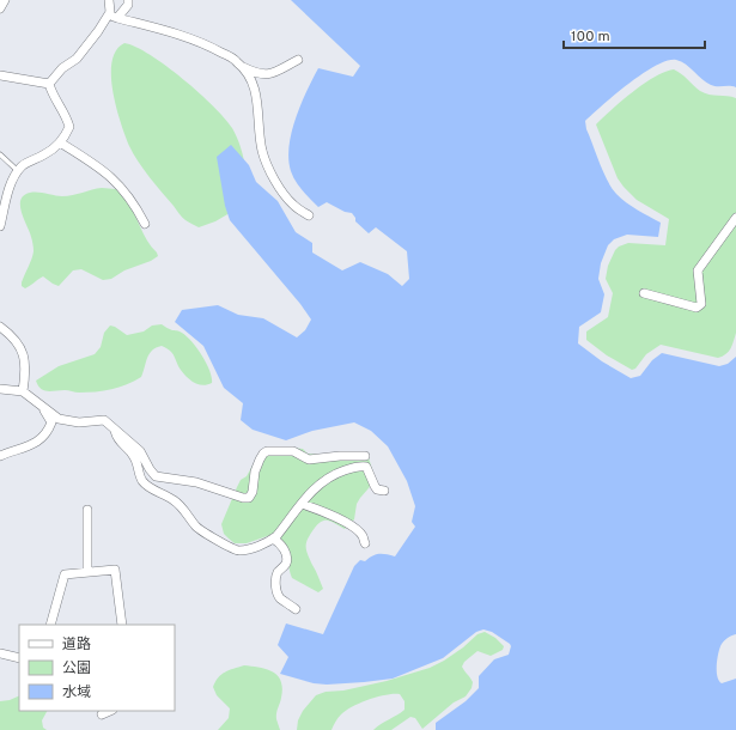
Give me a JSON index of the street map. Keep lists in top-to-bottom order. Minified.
{"legend":["道路","公園","水域"],"scale_bar":"100 m"}
